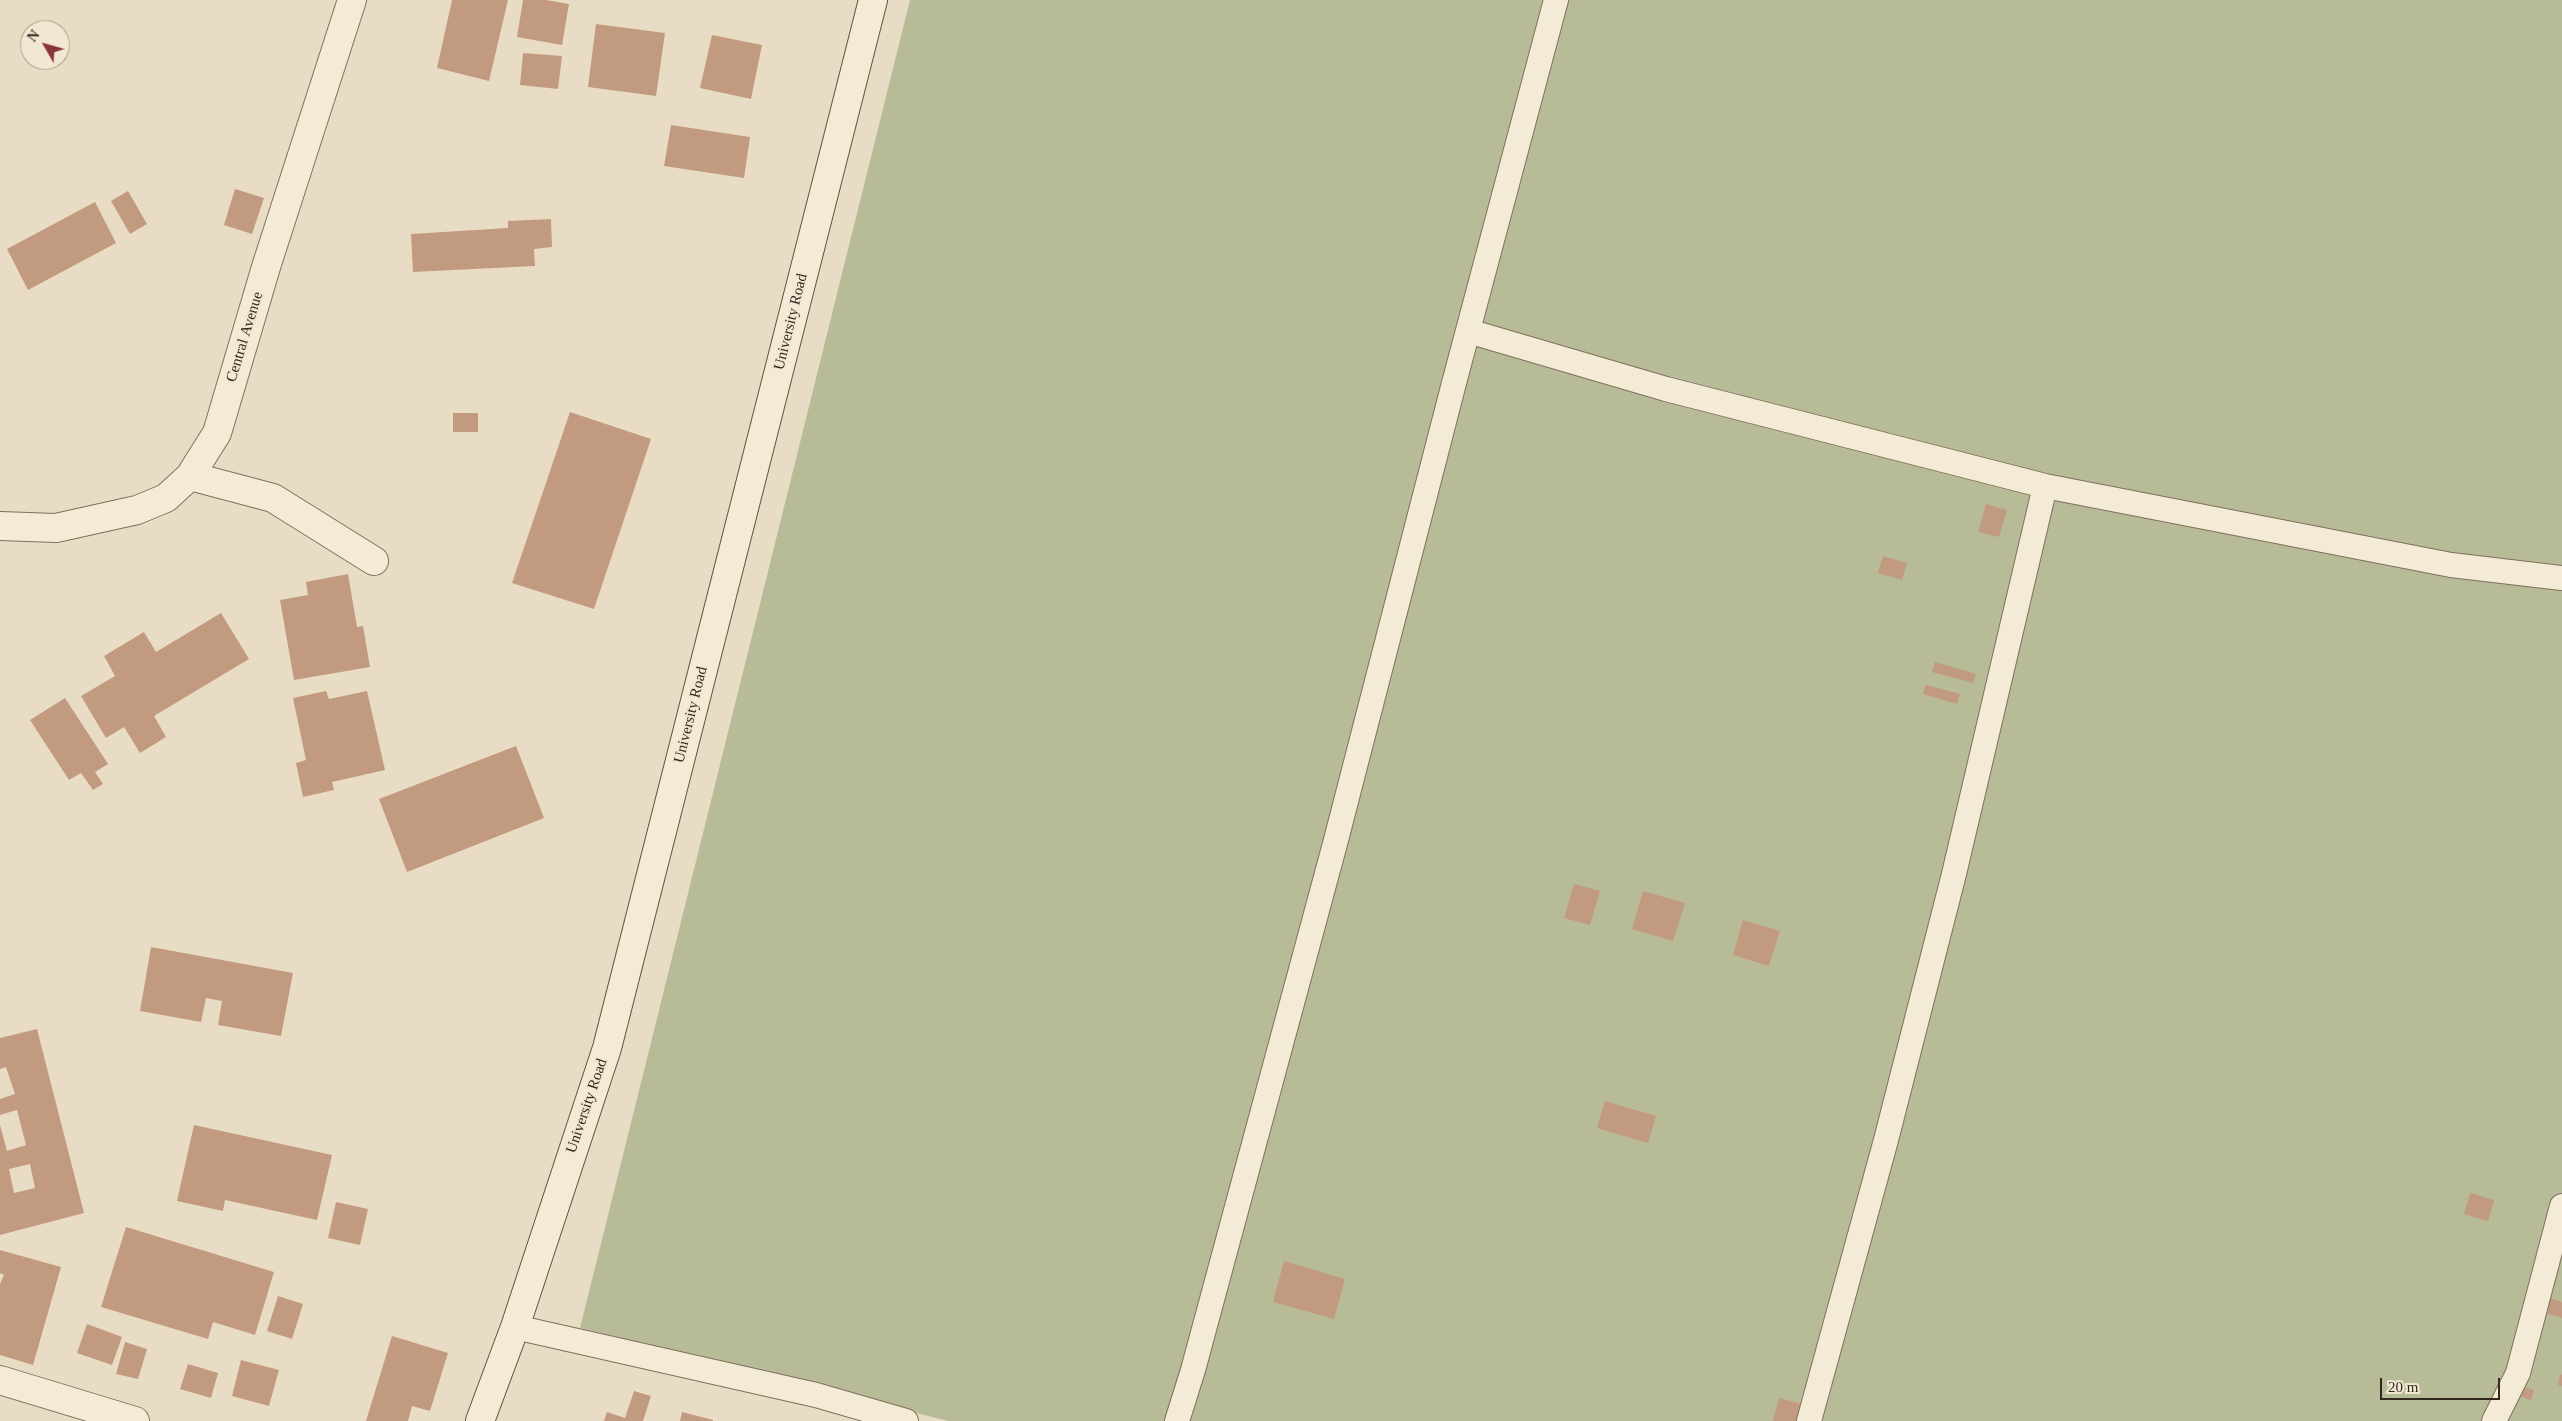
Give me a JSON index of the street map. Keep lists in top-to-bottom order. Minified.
{"streets":{"main road":["University Road","Central Avenue"]},"scale_bar":"20 m","north":"top left"}
